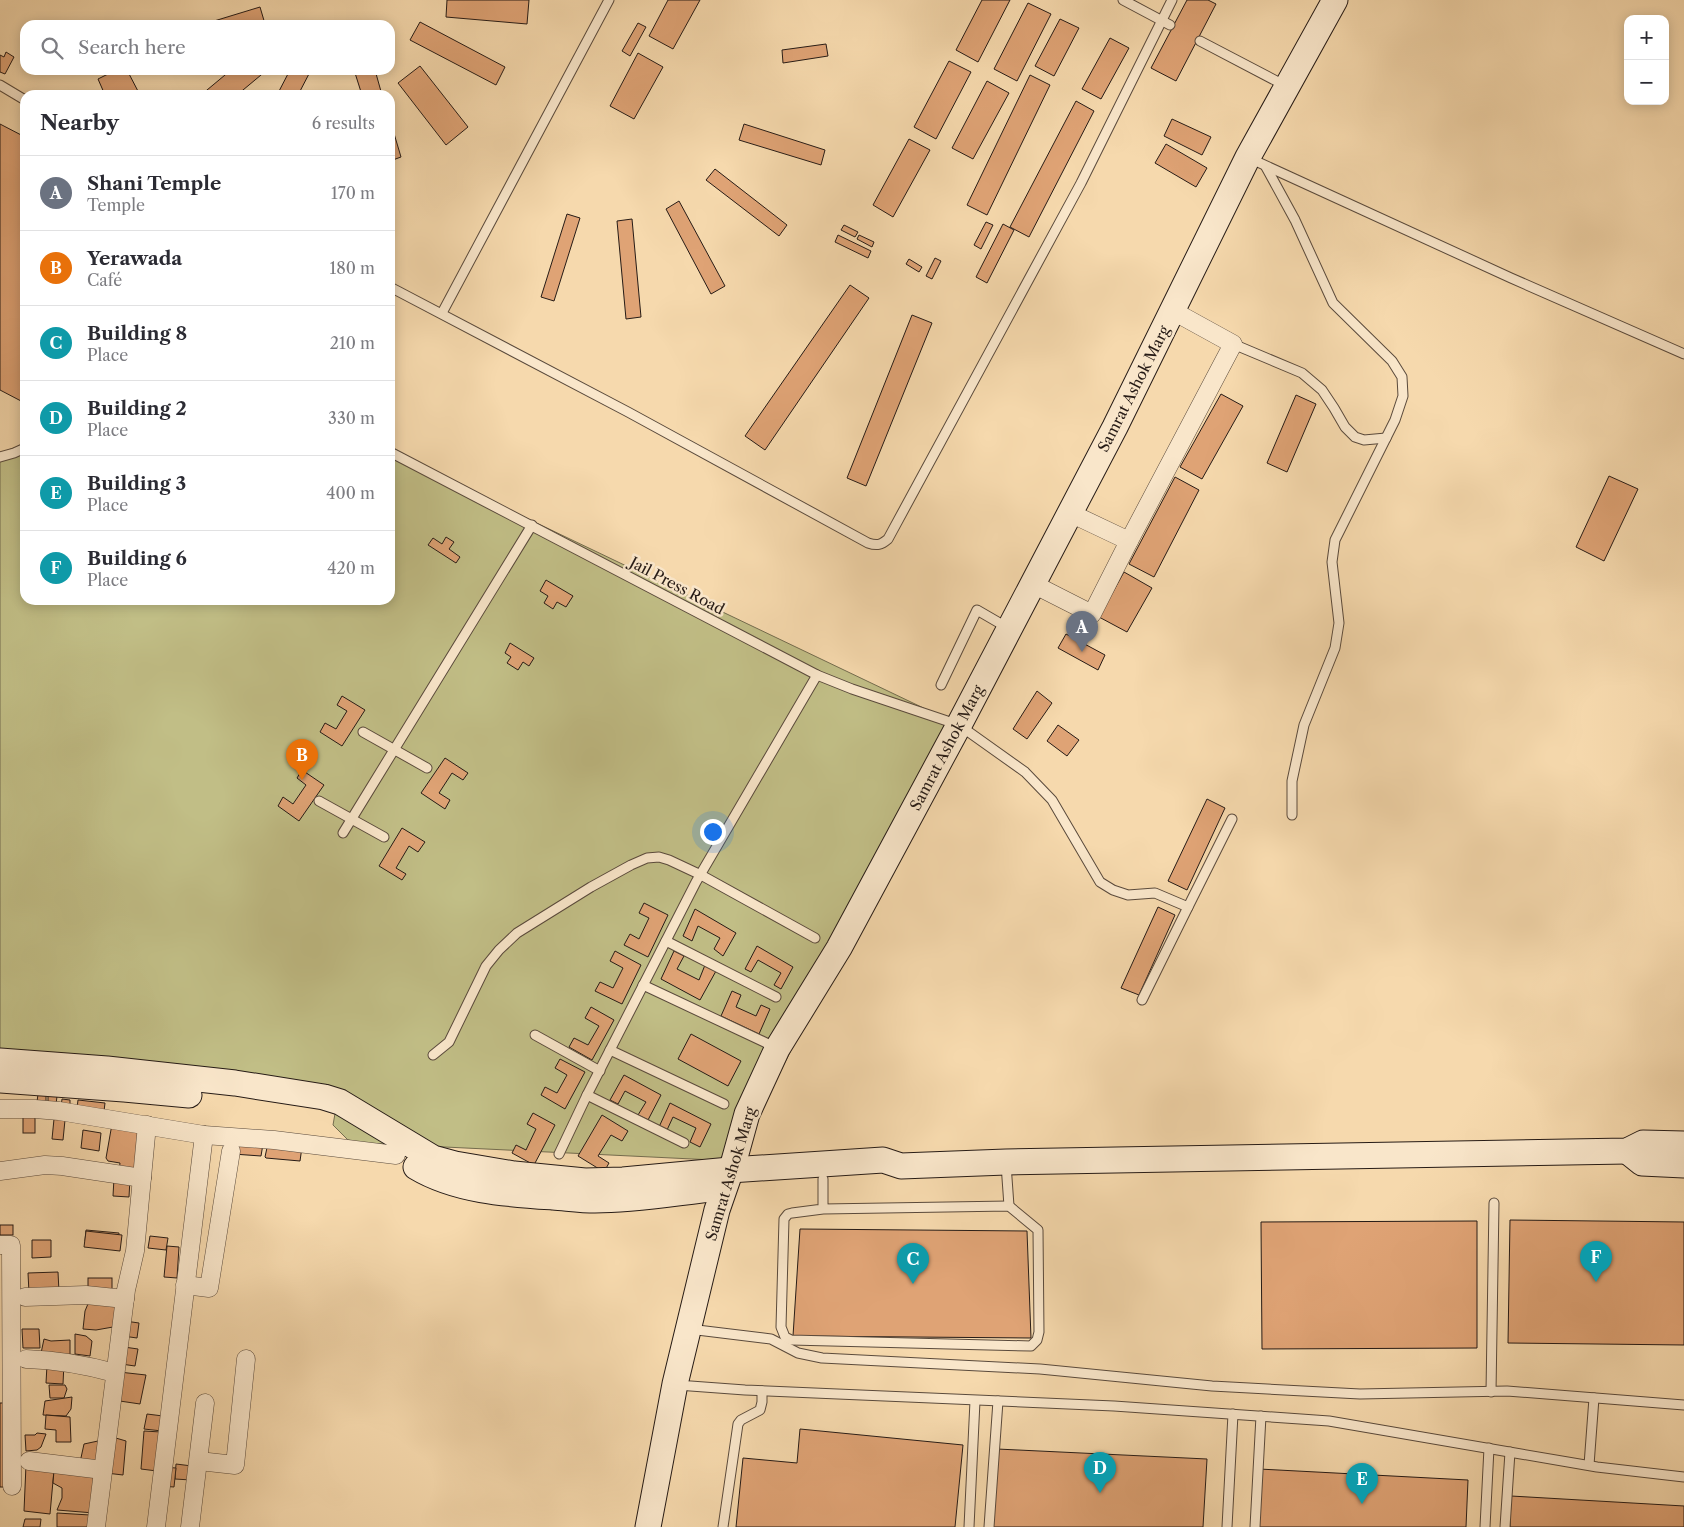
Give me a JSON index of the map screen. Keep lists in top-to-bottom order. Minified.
{"streets":{"street":["Samrat Ashok Marg"],"lane":["Jail Press Road"]},"crossings":[["Samrat Ashok Marg","Jail Press Road"]],"page":{"map_buttons":["+","−"],"search":"Search here","heading":["Nearby","6 results"],"list":[{"mark":"A","name":"Shani Temple","note":"Temple","value":"170 m"},{"mark":"B","name":"Yerawada","note":"Café","value":"180 m"},{"mark":"C","name":"Building 8","note":"Place","value":"210 m"},{"mark":"D","name":"Building 2","note":"Place","value":"330 m"},{"mark":"E","name":"Building 3","note":"Place","value":"400 m"},{"mark":"F","name":"Building 6","note":"Place","value":"420 m"}],"pins":["A","B","F","C","D","E"]}}
